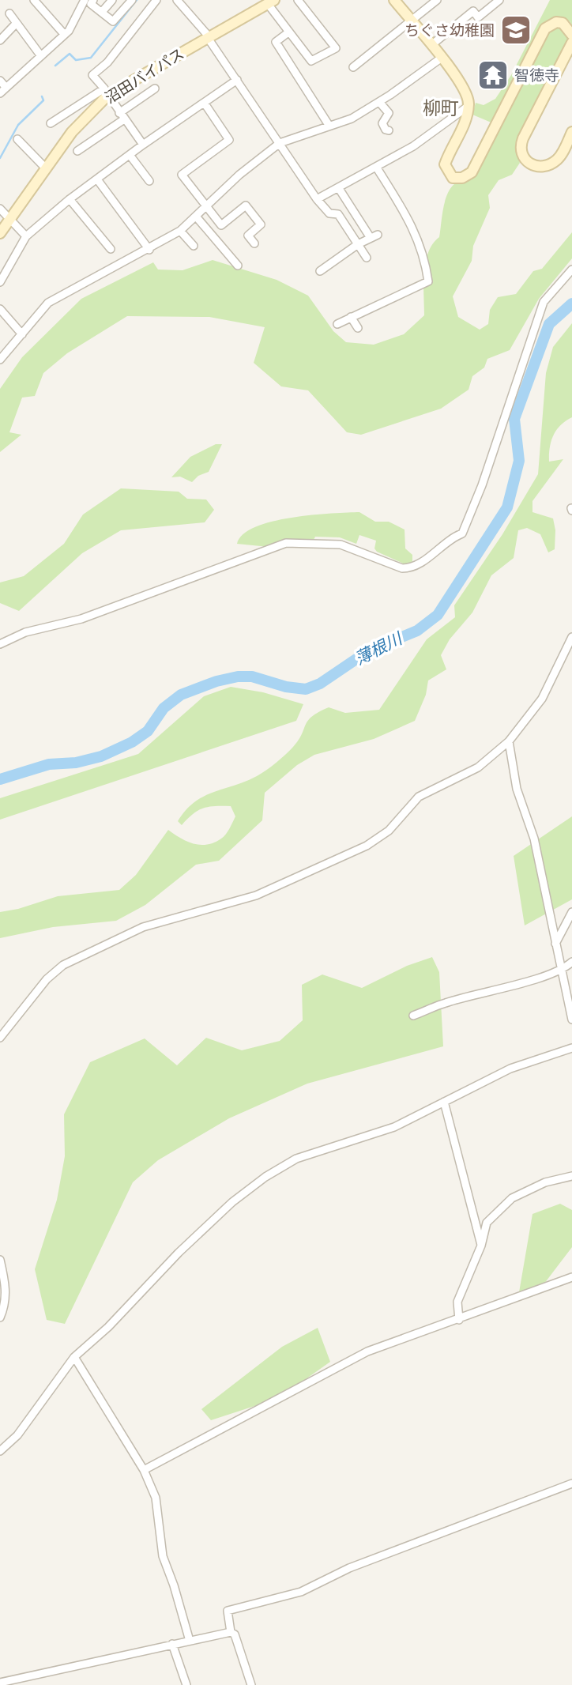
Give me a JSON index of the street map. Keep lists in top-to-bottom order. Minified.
{"streets":{"street":["沼田バイパス"]},"districts":["柳町"],"water":["薄根川"],"places":{"school or university":["ちぐさ幼稚園"],"temple":["智徳寺"]}}
